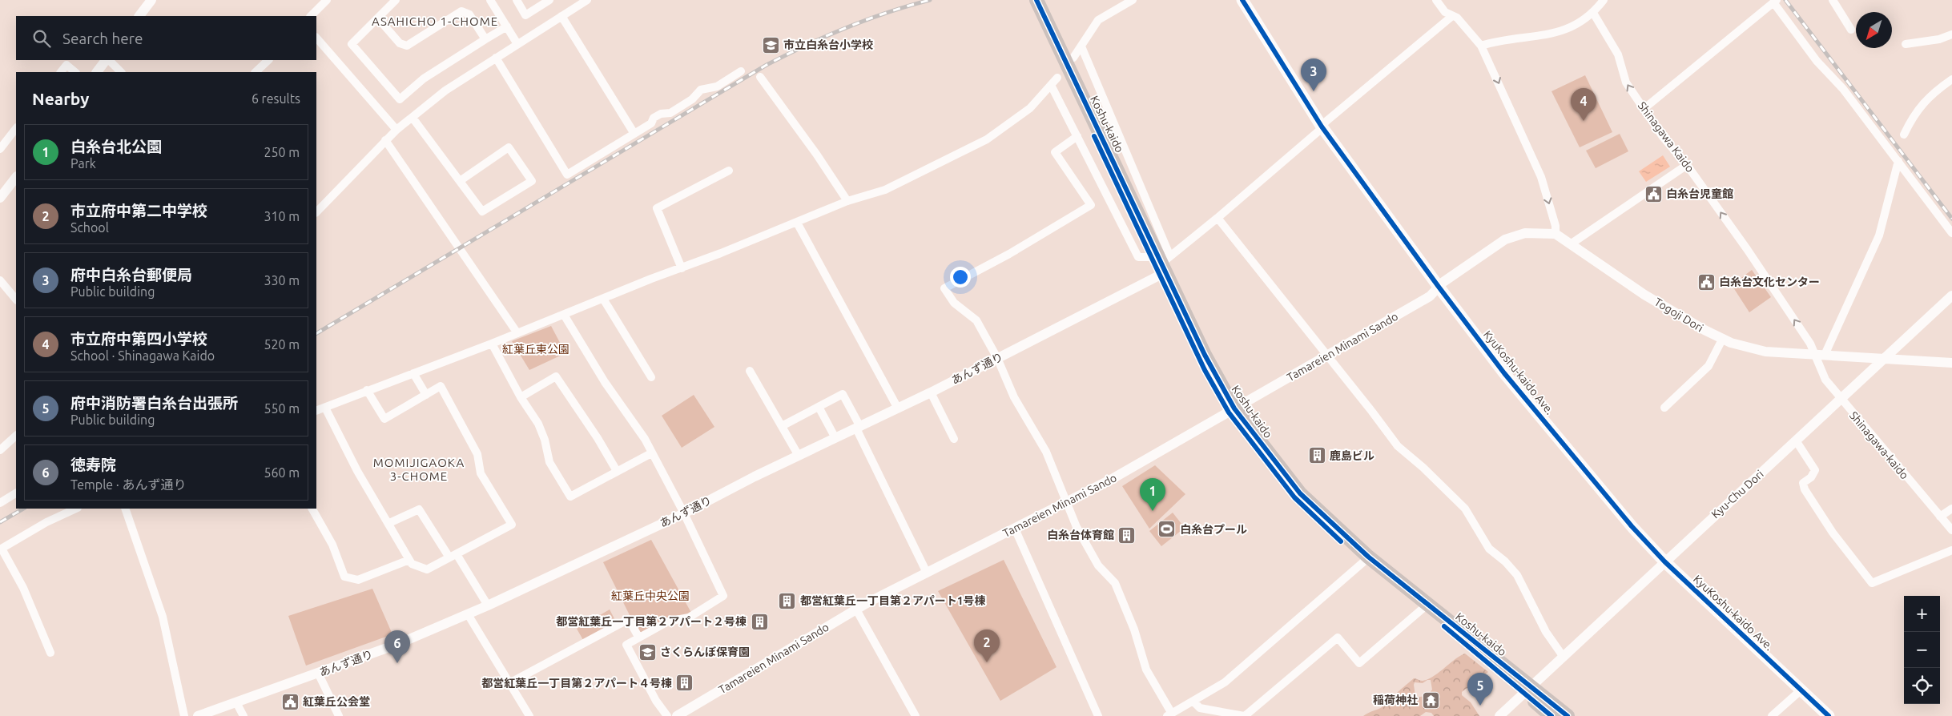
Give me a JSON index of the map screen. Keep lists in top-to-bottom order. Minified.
{"streets":{"highway":["Koshu-kaido"],"main road":["KyuKoshu-kaido Ave."],"street":["Shinagawa Kaido","Togoji Dori","Tamareien Minami Sando","あんず通り","Shinagawa-kaido","Kyu-Chu Dori"]},"crossings":[["Koshu-kaido","Tamareien Minami Sando"],["Koshu-kaido","あんず通り"],["Koshu-kaido","Kyu-Chu Dori"],["Shinagawa Kaido","Togoji Dori"],["Shinagawa Kaido","Shinagawa-kaido"],["Togoji Dori","Tamareien Minami Sando"],["Togoji Dori","KyuKoshu-kaido Ave."],["Togoji Dori","Shinagawa-kaido"],["Togoji Dori","Kyu-Chu Dori"],["Tamareien Minami Sando","KyuKoshu-kaido Ave."],["KyuKoshu-kaido Ave.","Kyu-Chu Dori"],["Shinagawa-kaido","Kyu-Chu Dori"]],"one_way":["Shinagawa Kaido"],"districts":["ASAHICHO 1-CHOME","MOMIJIGAOKA 3-CHOME"],"parks":["紅葉丘東公園","紅葉丘中央公園"],"places":{"school or university":["市立白糸台小学校","さくらんぼ保育園"],"public building":["白糸台児童館","白糸台文化センター","紅葉丘公会堂"],"building":["鹿島ビル","白糸台体育館","都営紅葉丘一丁目第２アパート1号棟","都営紅葉丘一丁目第２アパート２号棟","都営紅葉丘一丁目第２アパート４号棟"],"sports":["白糸台プール"],"temple":["稲荷神社"]},"north":"bottom left","page":{"search":"Search here","pins":["3","4","1","2","6","5"],"heading":["Nearby","6 results"],"list":[{"mark":"1","name":"白糸台北公園","note":"Park","value":"250 m"},{"mark":"2","name":"市立府中第二中学校","note":"School","value":"310 m"},{"mark":"3","name":"府中白糸台郵便局","note":"Public building","value":"330 m"},{"mark":"4","name":"市立府中第四小学校","note":"School · Shinagawa Kaido","value":"520 m"},{"mark":"5","name":"府中消防署白糸台出張所","note":"Public building","value":"550 m"},{"mark":"6","name":"徳寿院","note":"Temple · あんず通り","value":"560 m"}],"map_buttons":["+","−"]}}
